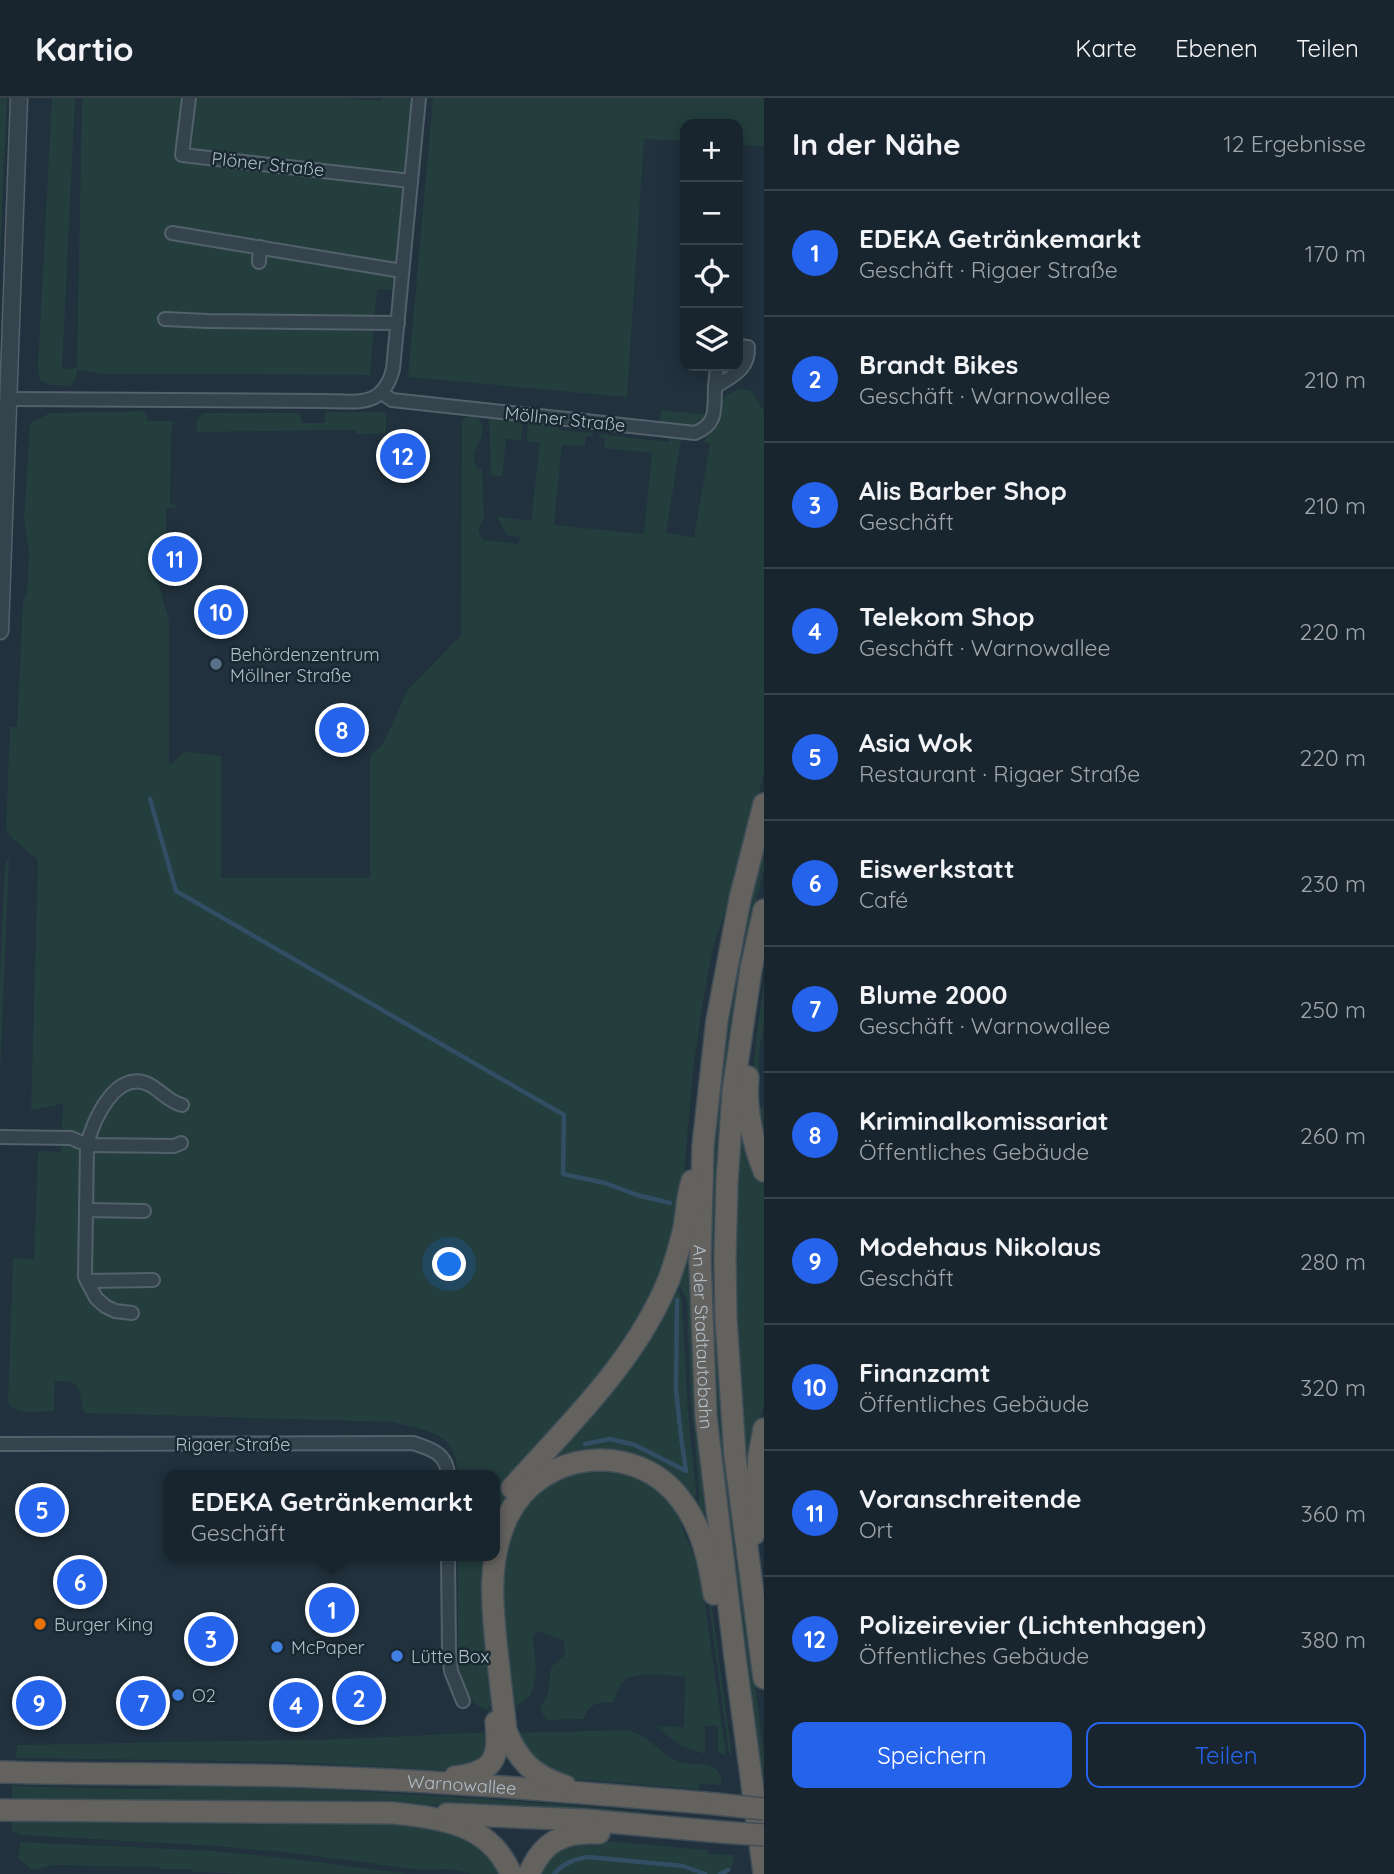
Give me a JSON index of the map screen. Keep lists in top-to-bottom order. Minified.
{"streets":{"highway":["An der Stadtautobahn","Warnowallee"],"street":["Plöner Straße","Möllner Straße","Rigaer Straße"]},"places":["Behördenzentrum Möllner Straße","Burger King","McPaper","Lütte Box","O2"],"page":{"header":"Kartio","nav":["Karte","Ebenen","Teilen"],"heading":["In der Nähe","12 Ergebnisse"],"map_buttons":["+","−"],"list":[{"mark":"1","name":"EDEKA Getränkemarkt","note":"Geschäft · Rigaer Straße","value":"170 m"},{"mark":"2","name":"Brandt Bikes","note":"Geschäft · Warnowallee","value":"210 m"},{"mark":"3","name":"Alis Barber Shop","note":"Geschäft","value":"210 m"},{"mark":"4","name":"Telekom Shop","note":"Geschäft · Warnowallee","value":"220 m"},{"mark":"5","name":"Asia Wok","note":"Restaurant · Rigaer Straße","value":"220 m"},{"mark":"6","name":"Eiswerkstatt","note":"Café","value":"230 m"},{"mark":"7","name":"Blume 2000","note":"Geschäft · Warnowallee","value":"250 m"},{"mark":"8","name":"Kriminalkomissariat","note":"Öffentliches Gebäude","value":"260 m"},{"mark":"9","name":"Modehaus Nikolaus","note":"Geschäft","value":"280 m"},{"mark":"10","name":"Finanzamt","note":"Öffentliches Gebäude","value":"320 m"},{"mark":"11","name":"Voranschreitende","note":"Ort","value":"360 m"},{"mark":"12","name":"Polizeirevier (Lichtenhagen)","note":"Öffentliches Gebäude","value":"380 m"}],"pins":["12","11","10","8","5","6","1","3","2","7","9","4"],"popup":["EDEKA Getränkemarkt","Geschäft"],"buttons":["Speichern","Teilen"]}}
